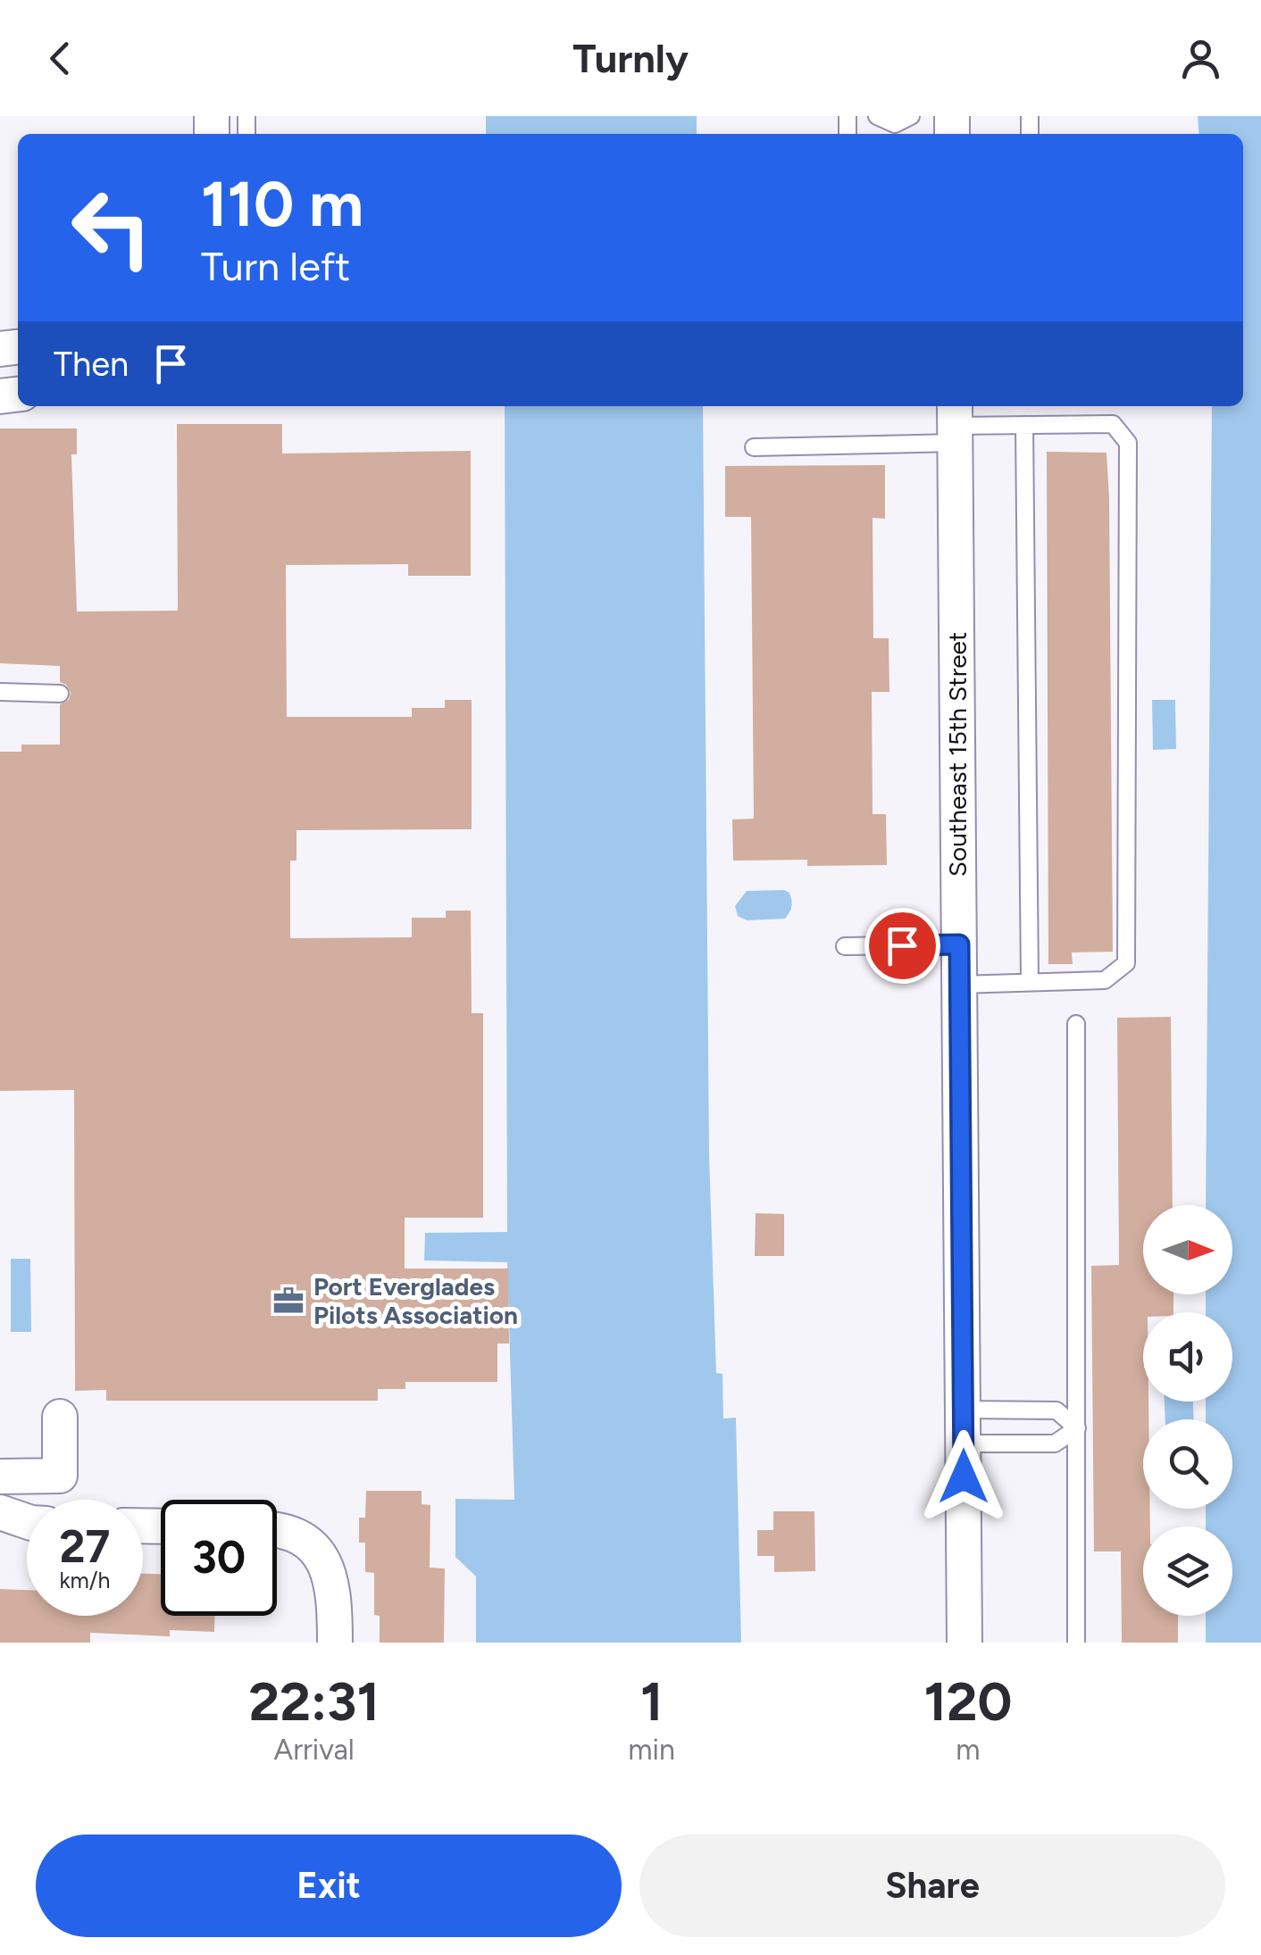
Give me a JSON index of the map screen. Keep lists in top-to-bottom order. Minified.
{"streets":{"street":["Southeast 15th Street"]},"places":{"office":["Port Everglades Pilots Association"]},"north":"right","page":{"header":"Turnly","turn":["110 m","Turn left"],"then":"Then","speed":"27 km/h","limit":"30","eta":["22:31","Arrival","1","min","120","m"],"buttons":["Exit","Share"]}}
